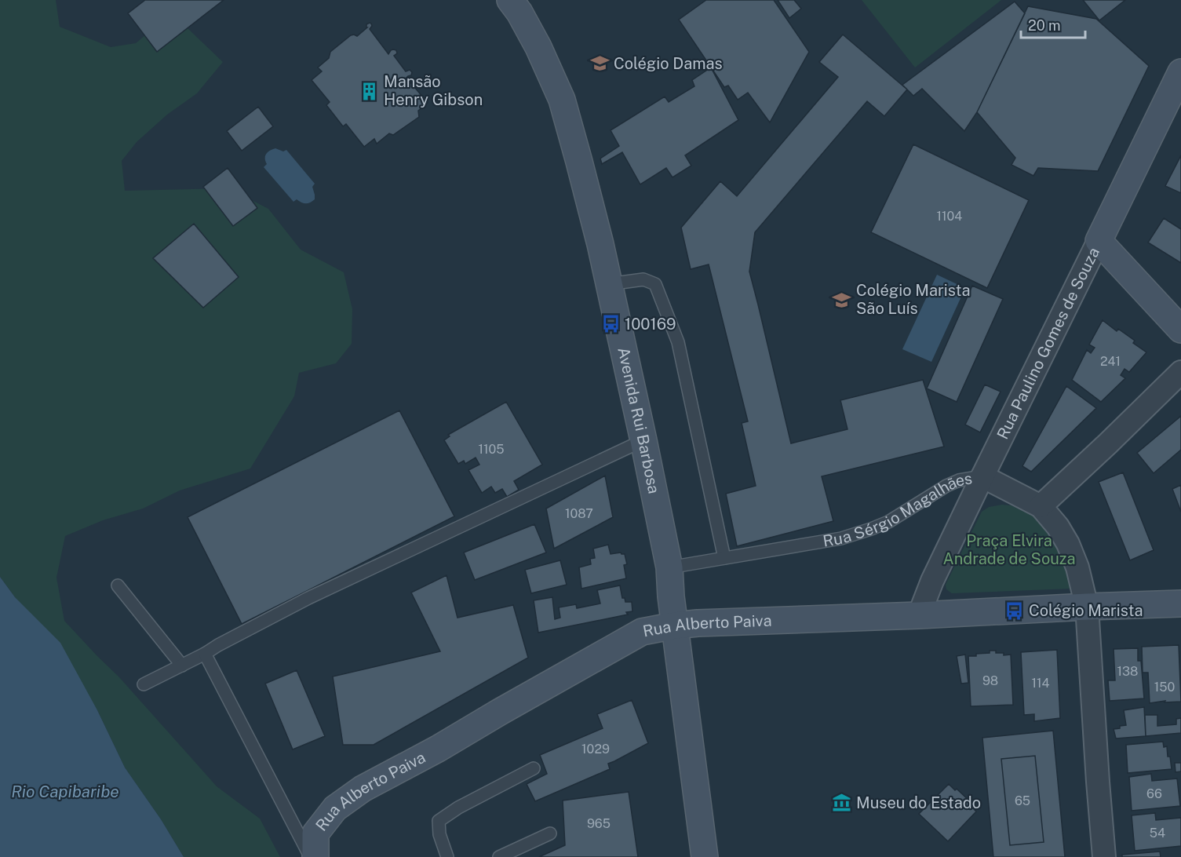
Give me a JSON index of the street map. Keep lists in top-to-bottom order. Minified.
{"streets":{"main road":["Rua Paulino Gomes de Souza","Avenida Rui Barbosa","Rua Alberto Paiva"],"street":["Rua Sérgio Magalhães"]},"crossings":[["Rua Paulino Gomes de Souza","Rua Sérgio Magalhães"],["Rua Paulino Gomes de Souza","Rua Alberto Paiva"],["Avenida Rui Barbosa","Rua Sérgio Magalhães"],["Avenida Rui Barbosa","Rua Alberto Paiva"],["Rua Sérgio Magalhães","Rua Alberto Paiva"]],"water":["Rio Capibaribe"],"parks":["Praça Elvira Andrade de Souza"],"places":{"school or university":["Colégio Damas","Colégio Marista São Luís"],"building":["Mansão Henry Gibson"],"bus stop":["100169","Colégio Marista"],"museum":["Museu do Estado"]},"house_numbers":["1104","241","1105","1087","138","98","114","150","1029","66","65","965","54"],"scale_bar":"20 m"}
